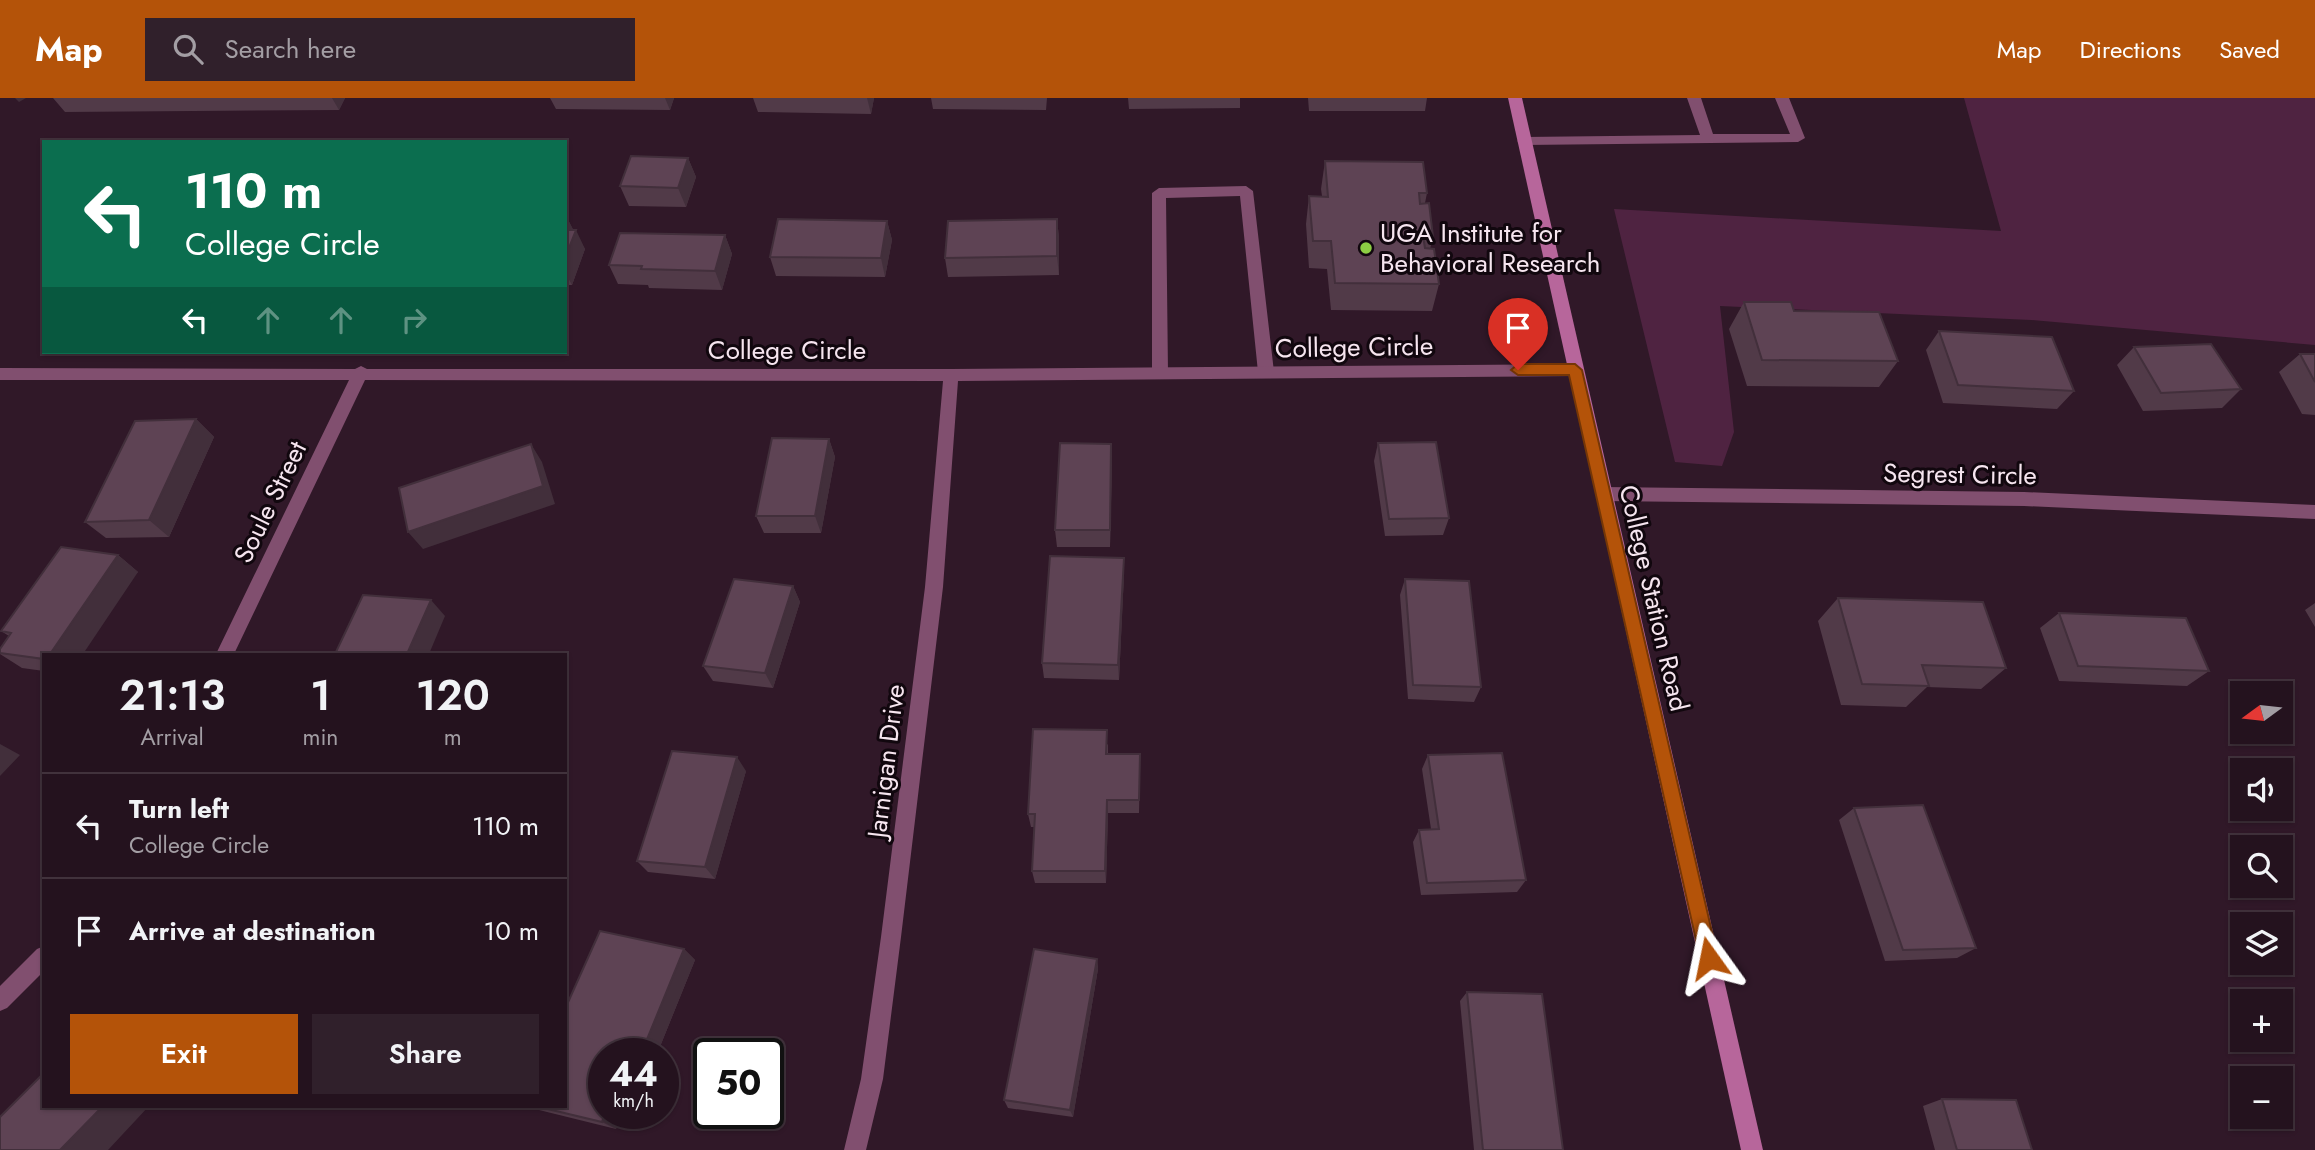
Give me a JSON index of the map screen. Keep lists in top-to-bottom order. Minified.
{"streets":{"main road":["College Station Road"],"street":["College Circle","Segrest Circle","Soule Street","Jarnigan Drive"]},"crossings":[["College Circle","Soule Street"],["College Circle","College Station Road"],["College Circle","Jarnigan Drive"],["Segrest Circle","College Station Road"]],"places":["UGA Institute for Behavioral Research"],"north":"left","page":{"header":"Map","search":"Search here","nav":["Map","Directions","Saved"],"turn":["110 m","College Circle"],"eta":["21:13","Arrival","1","min","120","m"],"map_buttons":["+","−"],"list":[{"name":"Turn left","note":"College Circle","value":"110 m"},{"name":"Arrive at destination","value":"10 m"}],"buttons":["Exit","Share"],"speed":"44 km/h","limit":"50"}}
